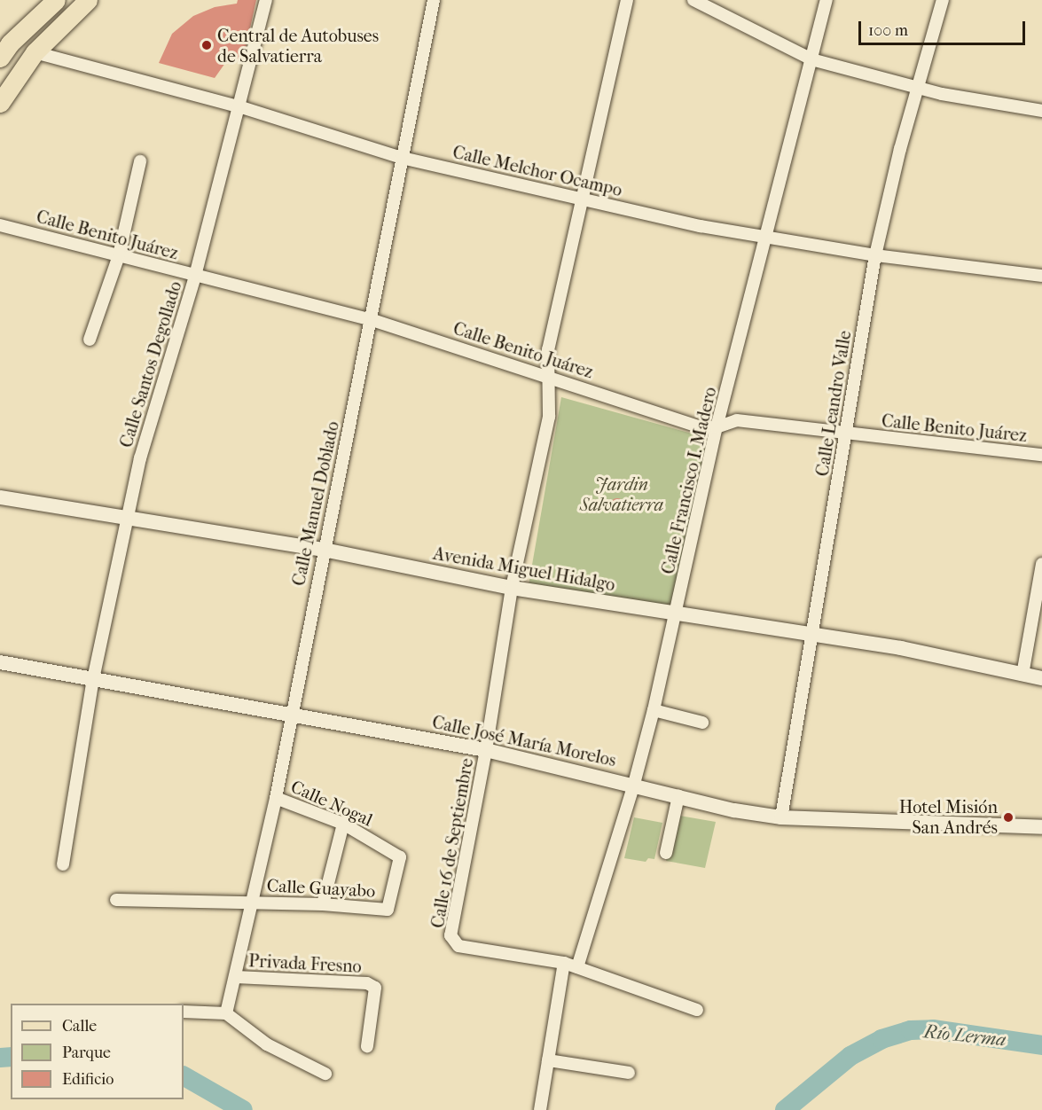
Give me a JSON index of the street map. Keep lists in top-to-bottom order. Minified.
{"streets":{"street":["Calle Melchor Ocampo","Calle Benito Juárez","Calle Santos Degollado","Calle Leandro Valle","Calle Francisco I. Madero","Calle Manuel Doblado","Avenida Miguel Hidalgo","Calle José María Morelos","Calle Nogal","Calle 16 de Septiembre","Calle Guayabo","Privada Fresno"]},"crossings":[["Calle Melchor Ocampo","Calle Santos Degollado"],["Calle Melchor Ocampo","Calle Leandro Valle"],["Calle Melchor Ocampo","Calle Francisco I. Madero"],["Calle Melchor Ocampo","Calle Manuel Doblado"],["Calle Melchor Ocampo","Calle 16 de Septiembre"],["Calle Benito Juárez","Calle Santos Degollado"],["Calle Benito Juárez","Calle Leandro Valle"],["Calle Benito Juárez","Calle Francisco I. Madero"],["Calle Benito Juárez","Calle Manuel Doblado"],["Calle Benito Juárez","Calle 16 de Septiembre"],["Calle Santos Degollado","Avenida Miguel Hidalgo"],["Calle Santos Degollado","Calle José María Morelos"],["Calle Leandro Valle","Avenida Miguel Hidalgo"],["Calle Leandro Valle","Calle José María Morelos"],["Calle Francisco I. Madero","Avenida Miguel Hidalgo"],["Calle Francisco I. Madero","Calle José María Morelos"],["Calle Manuel Doblado","Avenida Miguel Hidalgo"],["Calle Manuel Doblado","Calle José María Morelos"],["Calle Manuel Doblado","Calle Nogal"],["Calle Manuel Doblado","Calle Guayabo"],["Calle Manuel Doblado","Privada Fresno"],["Avenida Miguel Hidalgo","Calle 16 de Septiembre"],["Calle José María Morelos","Calle 16 de Septiembre"],["Calle Nogal","Calle Guayabo"]],"water":["Río Lerma"],"parks":["Jardin Salvatierra"],"places":["Central de Autobuses de Salvatierra","Hotel Misión San Andrés"],"legend":["Calle","Parque","Edificio"],"scale_bar":"100 m"}
